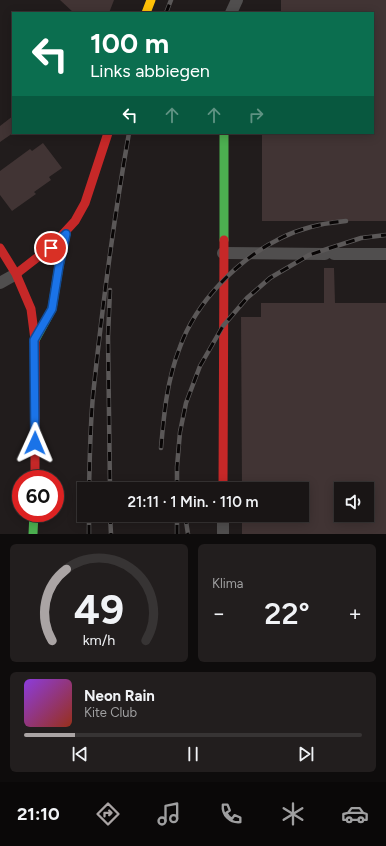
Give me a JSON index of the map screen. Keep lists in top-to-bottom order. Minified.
{"page":{"turn":["100 m","Links abbiegen"],"limit":"60","trip":"21:11 · 1 Min. · 110 m","tile":"Klima","heat":["−","22°","+"],"song":["Neon Rain","Kite Club"],"tabs":"21:10","gauge":["49","km/h"]}}
